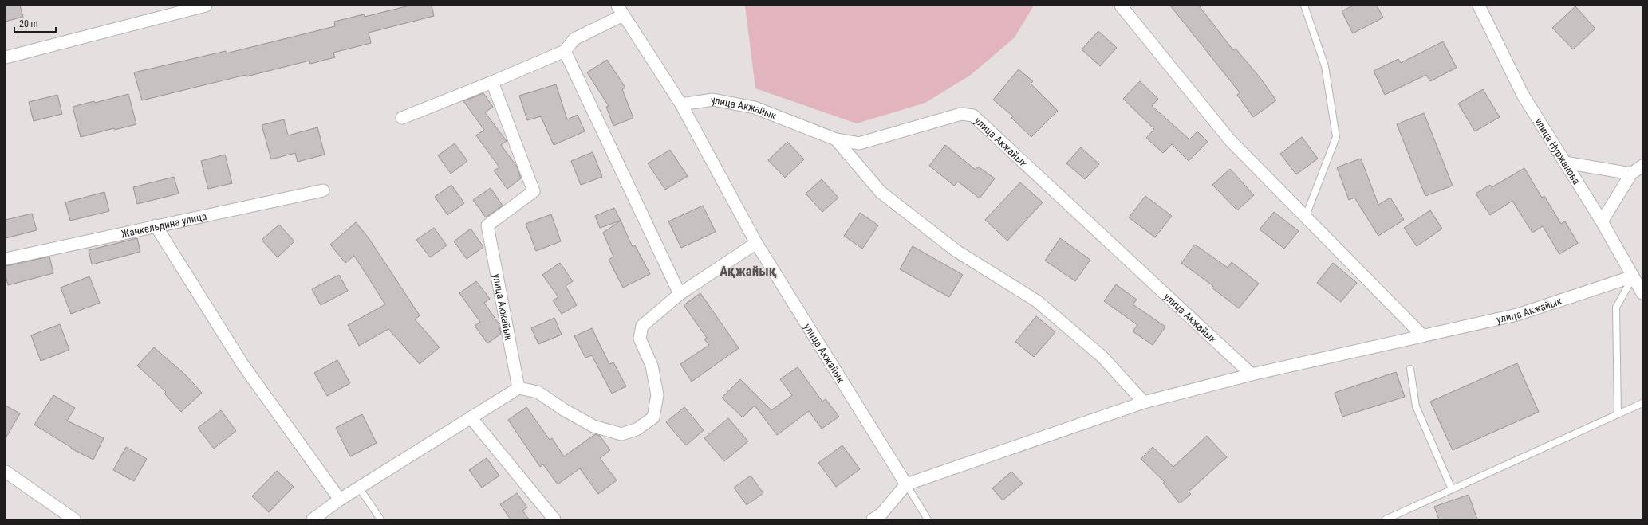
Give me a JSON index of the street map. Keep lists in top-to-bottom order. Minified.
{"streets":{"street":["улица Акжайык","улица Нуржанова","Жанкельдина улица"]},"crossings":[["улица Акжайык","улица Нуржанова"]],"districts":["Ақжайық"],"scale_bar":"20 m"}
